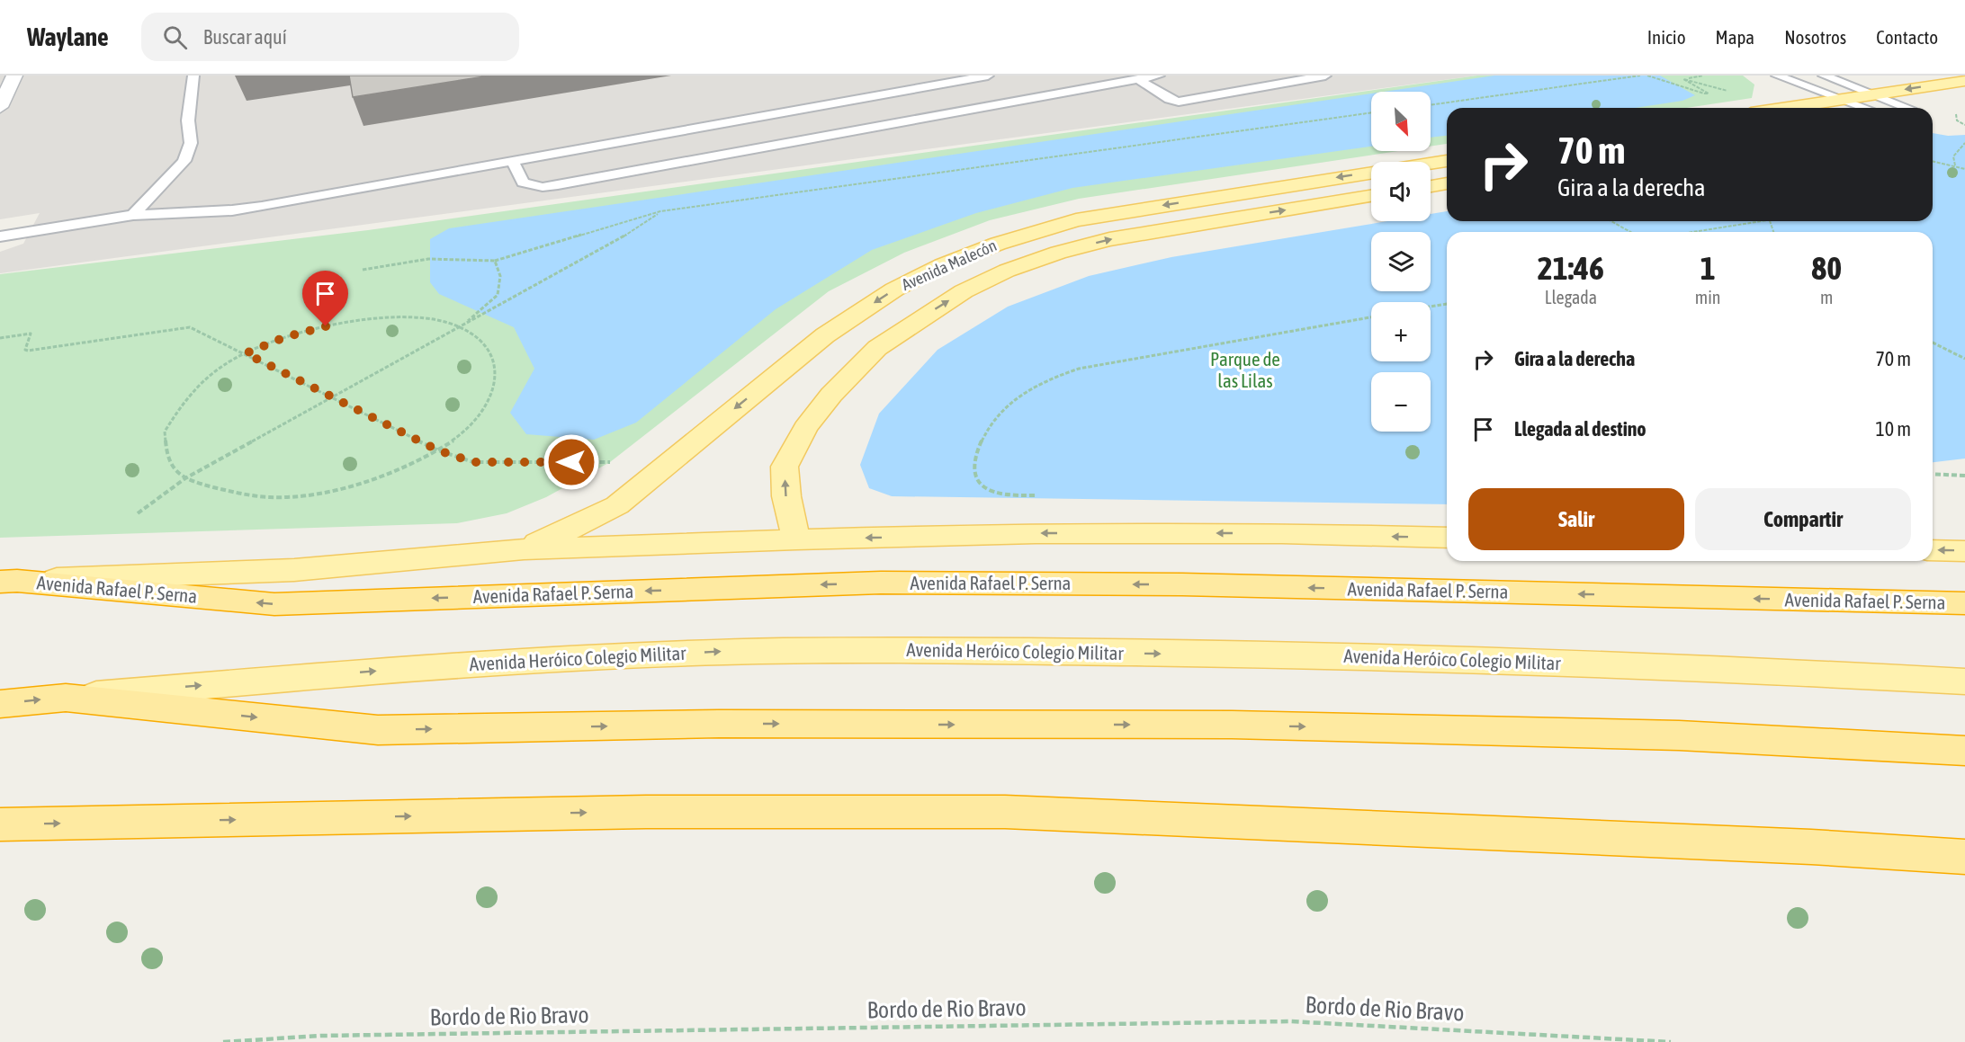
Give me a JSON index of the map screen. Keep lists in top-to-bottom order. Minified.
{"streets":{"highway":["Avenida Rafael P. Serna"],"main road":["Avenida Malecón","Avenida Heróico Colegio Militar"],"path":["Bordo de Rio Bravo"]},"parks":["Parque de las Lilas"],"north":"bottom right","page":{"header":"Waylane","search":"Buscar aquí","nav":["Inicio","Mapa","Nosotros","Contacto"],"map_buttons":["+","−"],"turn":["70 m","Gira a la derecha"],"eta":["21:46","Llegada","1","min","80","m"],"list":[{"name":"Gira a la derecha","value":"70 m"},{"name":"Llegada al destino","value":"10 m"}],"buttons":["Salir","Compartir"]}}
